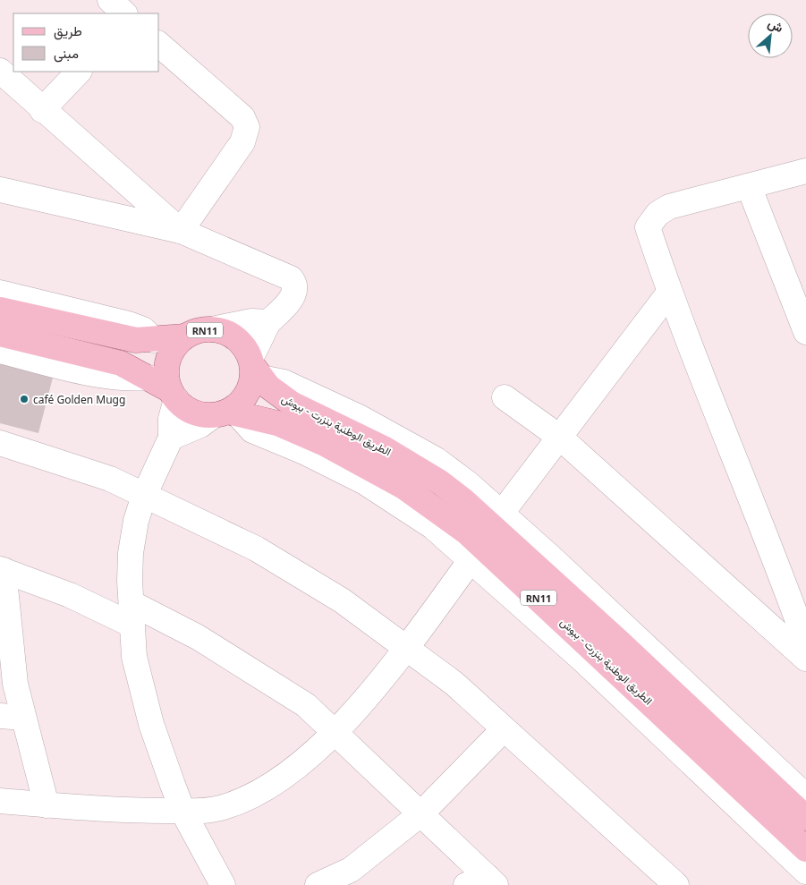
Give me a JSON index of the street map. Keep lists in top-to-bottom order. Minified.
{"streets":{"main road":["RN11","الطريق الوطنية بنزرت - ببوش"]},"crossings":[["RN11","الطريق الوطنية بنزرت - ببوش"]],"places":["café Golden Mugg"],"legend":["طريق","مبنى"],"north":"top right"}
